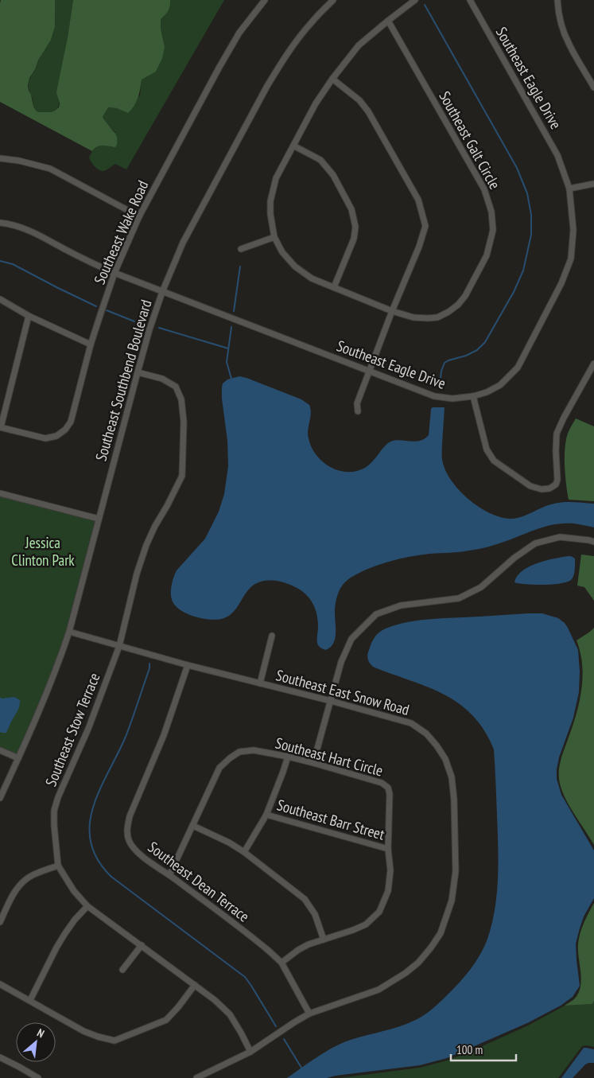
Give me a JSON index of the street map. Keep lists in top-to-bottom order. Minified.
{"streets":{"street":["Southeast Eagle Drive","Southeast Galt Circle","Southeast Wake Road","Southeast Southbend Boulevard","Southeast East Snow Road","Southeast Stow Terrace","Southeast Hart Circle","Southeast Barr Street","Southeast Dean Terrace"]},"crossings":[["Southeast Eagle Drive","Southeast Wake Road"],["Southeast Eagle Drive","Southeast Southbend Boulevard"],["Southeast Southbend Boulevard","Southeast East Snow Road"],["Southeast Southbend Boulevard","Southeast Stow Terrace"],["Southeast East Snow Road","Southeast Stow Terrace"],["Southeast East Snow Road","Southeast Dean Terrace"],["Southeast Hart Circle","Southeast Barr Street"],["Southeast Hart Circle","Southeast Dean Terrace"]],"parks":["Jessica Clinton Park"],"scale_bar":"100 m","north":"top right"}
